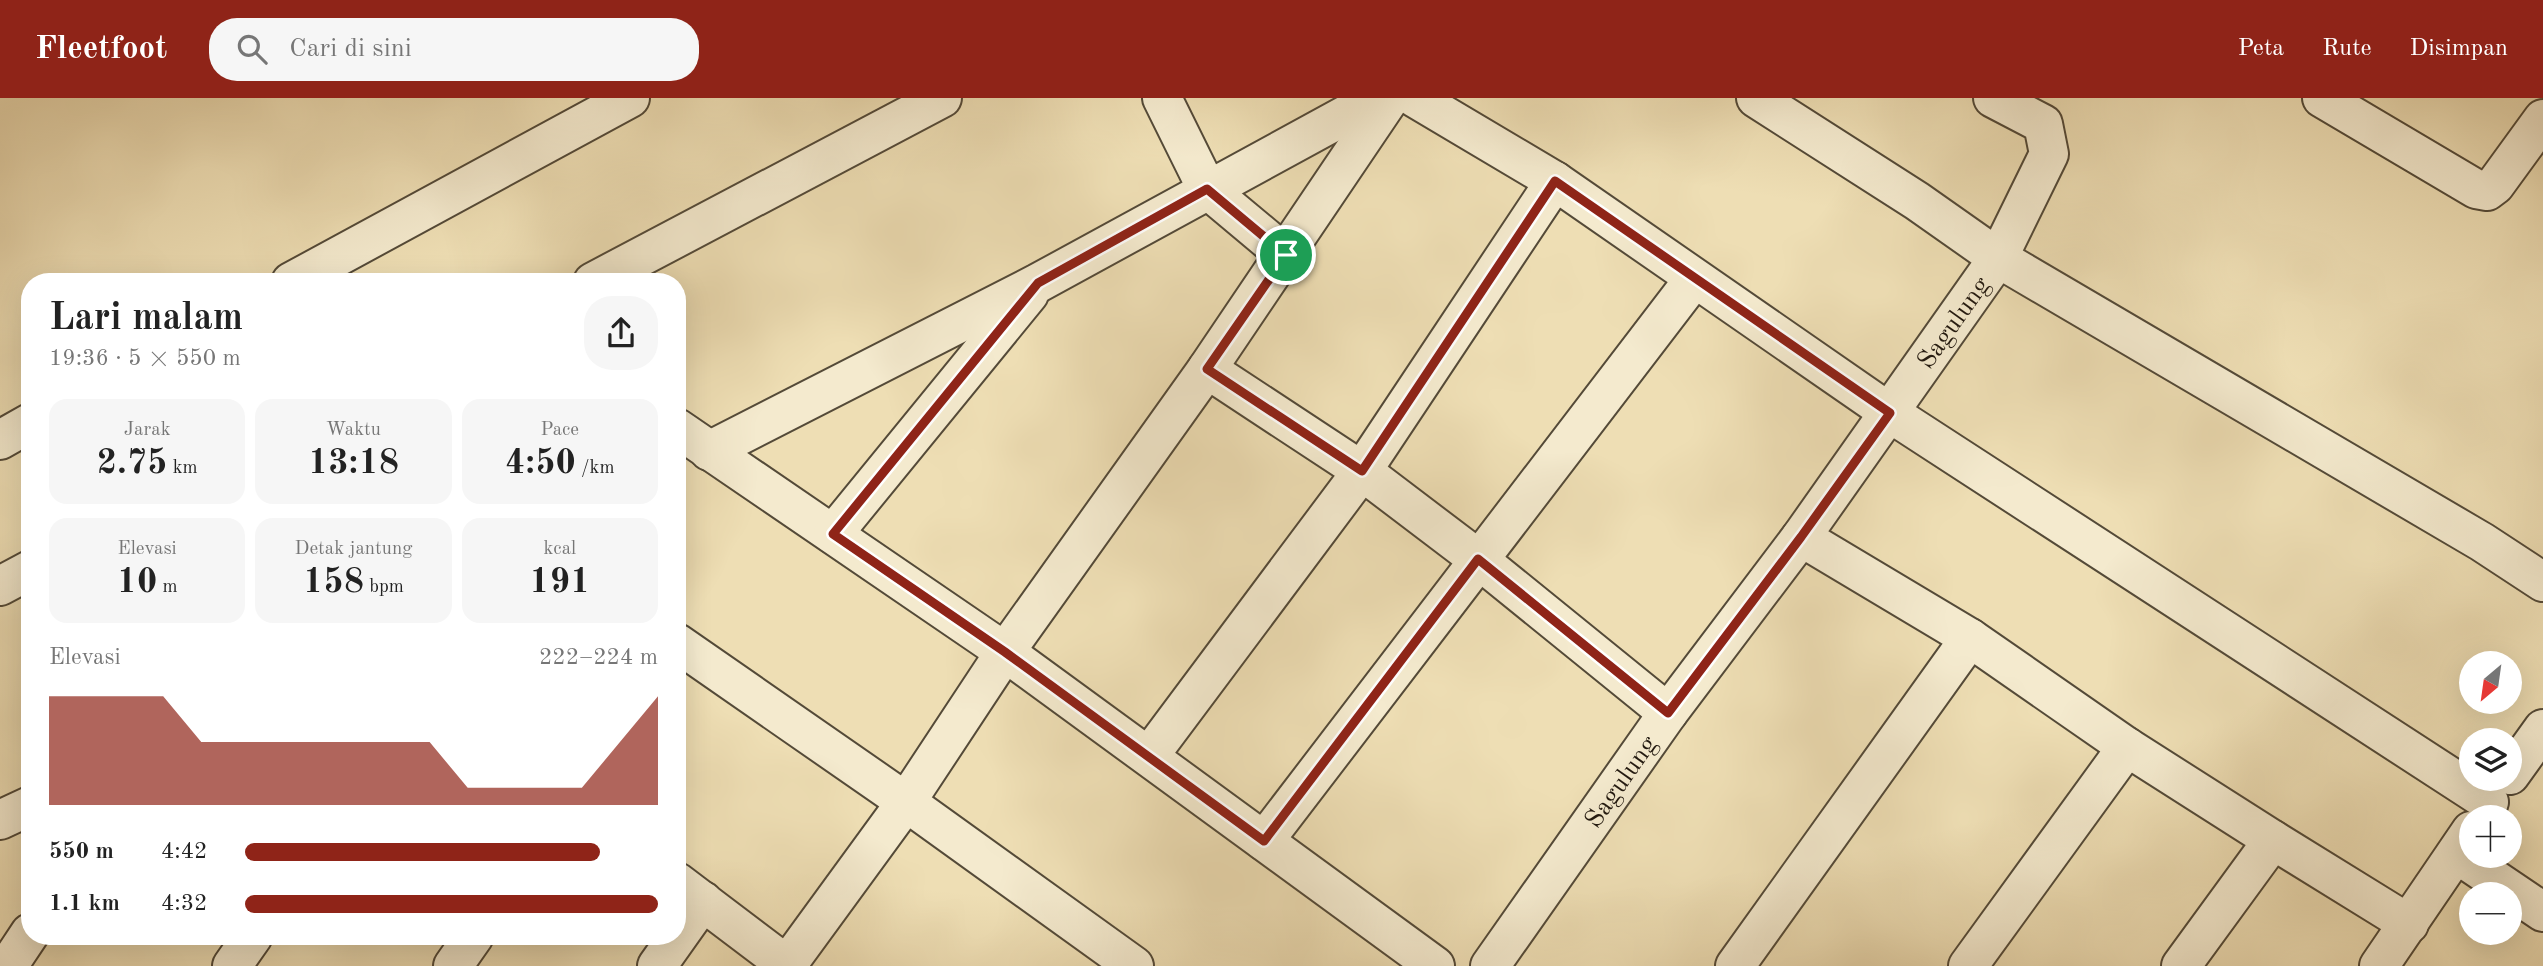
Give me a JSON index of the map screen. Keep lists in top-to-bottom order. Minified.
{"streets":{"street":["Sagulung"]},"north":"bottom left","page":{"header":"Fleetfoot","search":"Cari di sini","nav":["Peta","Rute","Disimpan"],"heading":["Lari malam","19:36 · 5 × 550 m"],"stats":[["Jarak","2.75 km"],["Waktu","13:18"],["Pace","4:50 /km"],["Elevasi","10 m"],["Detak jantung","158 bpm"],["kcal","191"]],"chart":["Elevasi","222–224 m"],"map_buttons":["+","−"],"list":[{"name":"550 m","note":"4:42"},{"name":"1.1 km","note":"4:32"}]}}
